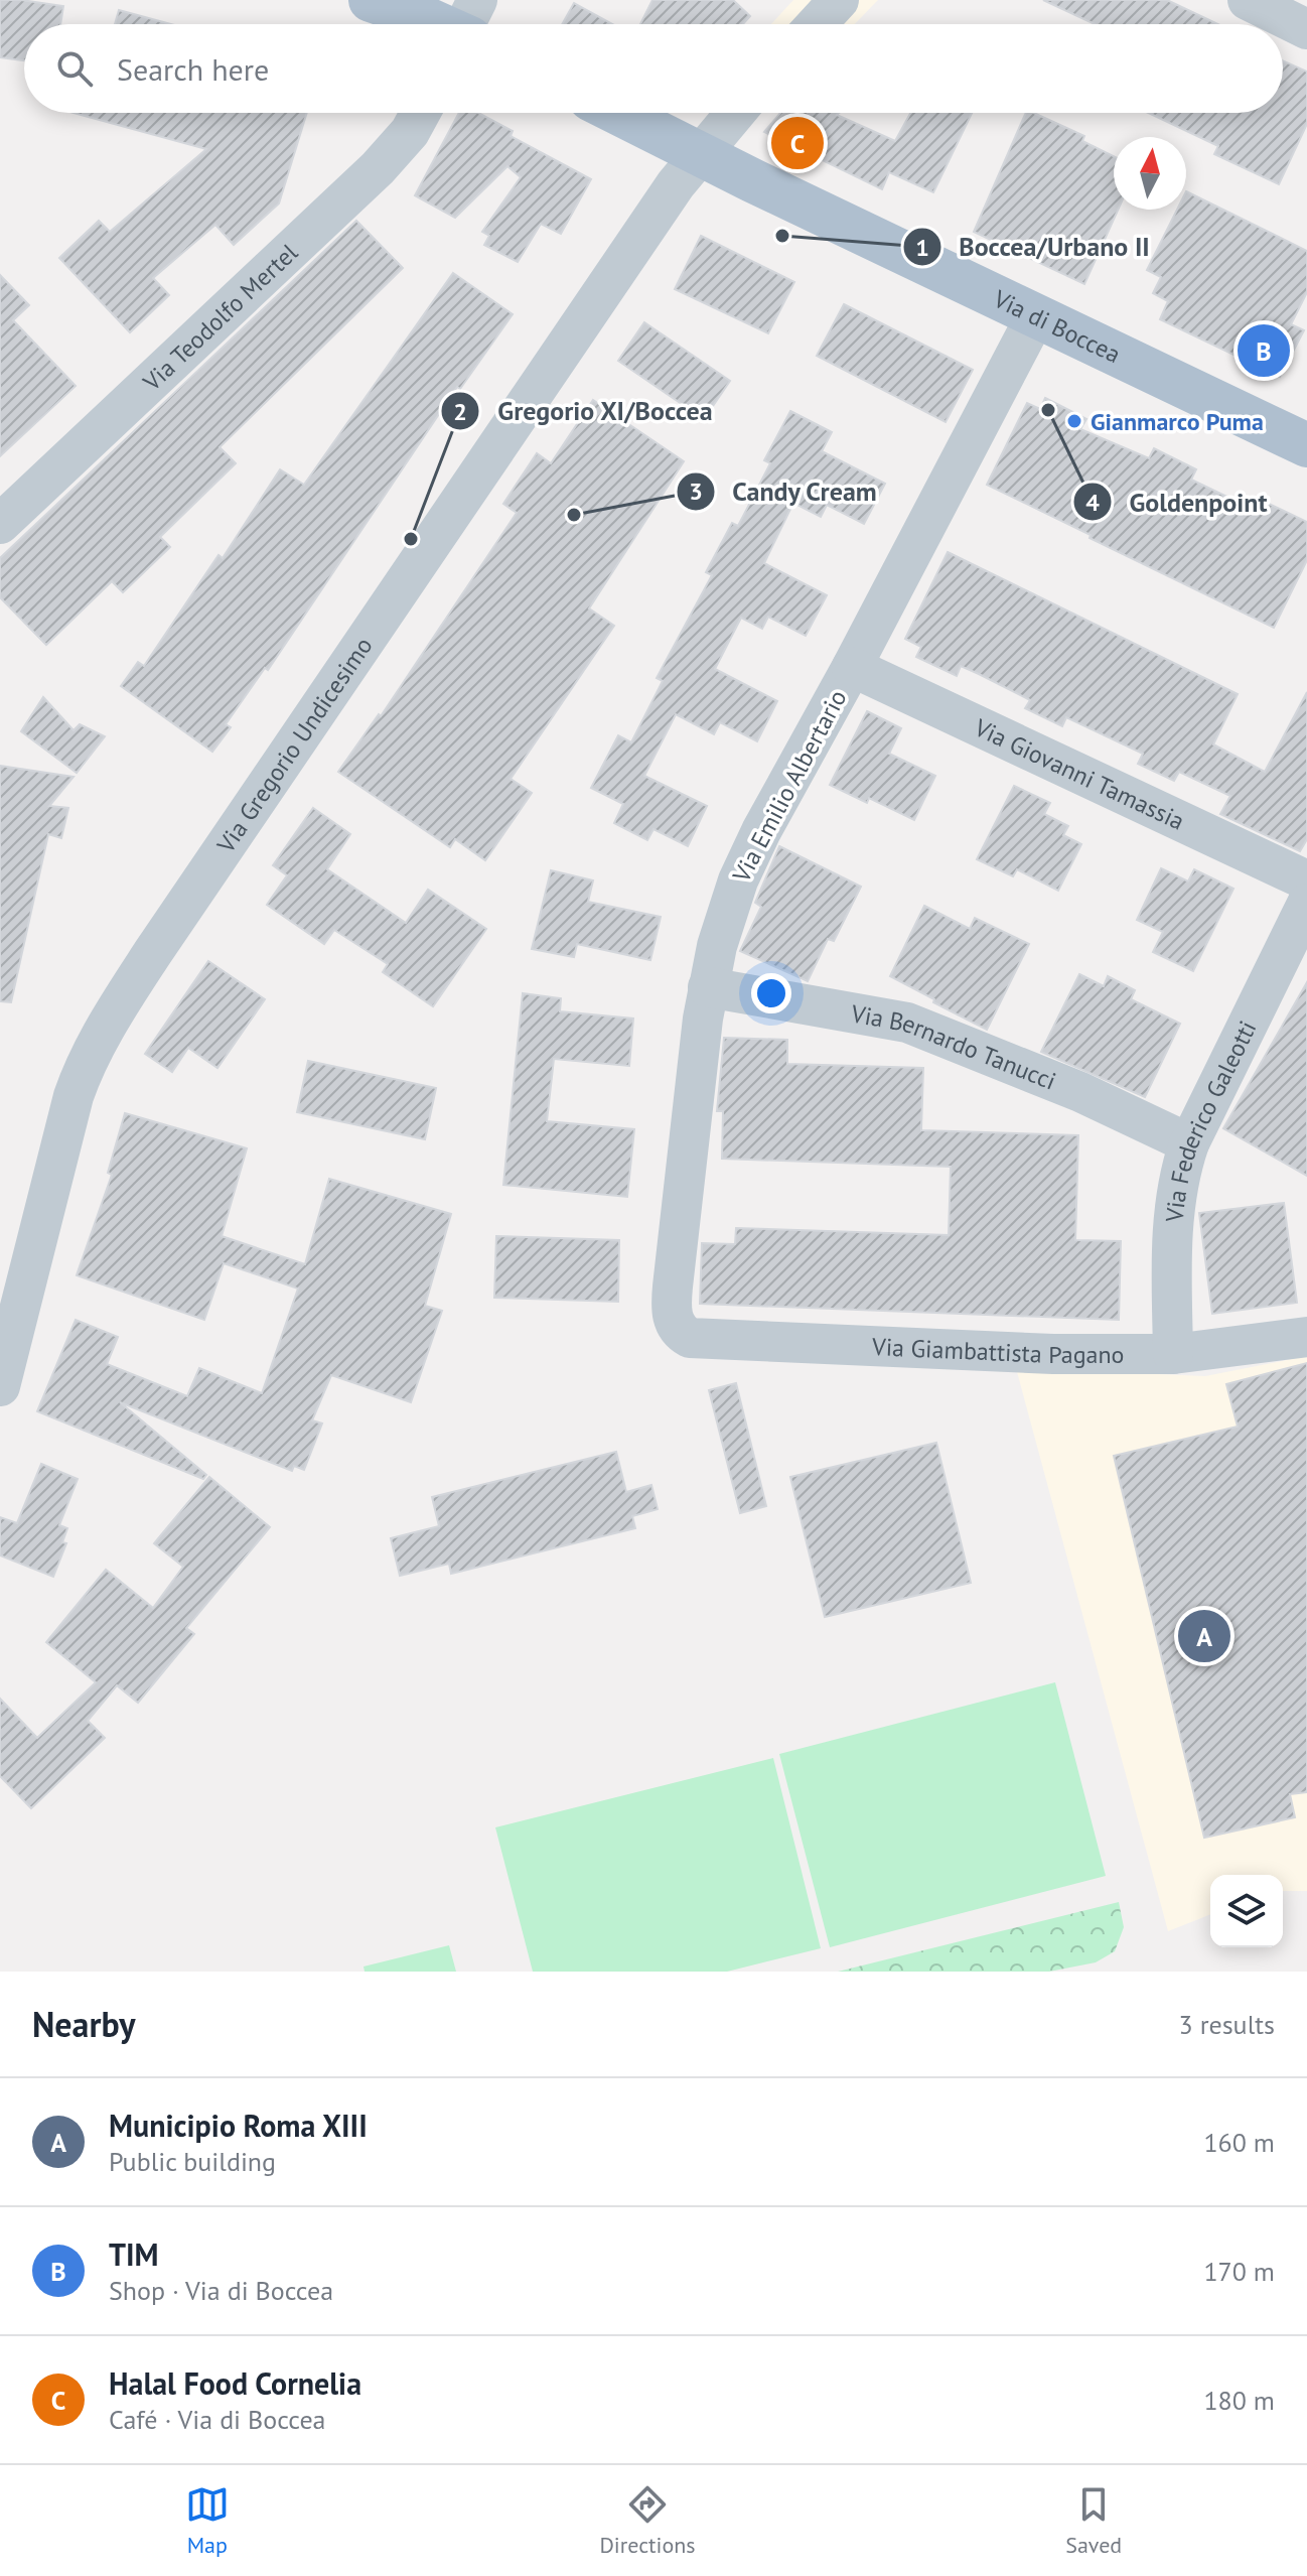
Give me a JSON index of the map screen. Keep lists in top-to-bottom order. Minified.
{"streets":{"main road":["Via di Boccea"],"street":["Via Teodolfo Mertel","Via Gregorio Undicesimo","Via Giovanni Tamassia","Via Emilio Albertario","Via Bernardo Tanucci","Via Federico Galeotti","Via Giambattista Pagano"]},"crossings":[["Via di Boccea","Via Gregorio Undicesimo"],["Via di Boccea","Via Emilio Albertario"],["Via Giovanni Tamassia","Via Emilio Albertario"],["Via Emilio Albertario","Via Bernardo Tanucci"],["Via Emilio Albertario","Via Giambattista Pagano"],["Via Bernardo Tanucci","Via Federico Galeotti"],["Via Federico Galeotti","Via Giambattista Pagano"]],"places":["Boccea/Urbano II","Goldenpoint","Gianmarco Puma","Candy Cream","Gregorio XI/Boccea"],"north":"top","page":{"search":"Search here","pins":["C","B","A"],"heading":["Nearby","3 results"],"list":[{"mark":"A","name":"Municipio Roma XIII","note":"Public building","value":"160 m"},{"mark":"B","name":"TIM","note":"Shop · Via di Boccea","value":"170 m"},{"mark":"C","name":"Halal Food Cornelia","note":"Café · Via di Boccea","value":"180 m"}],"nav":["Map","Directions","Saved"]}}
